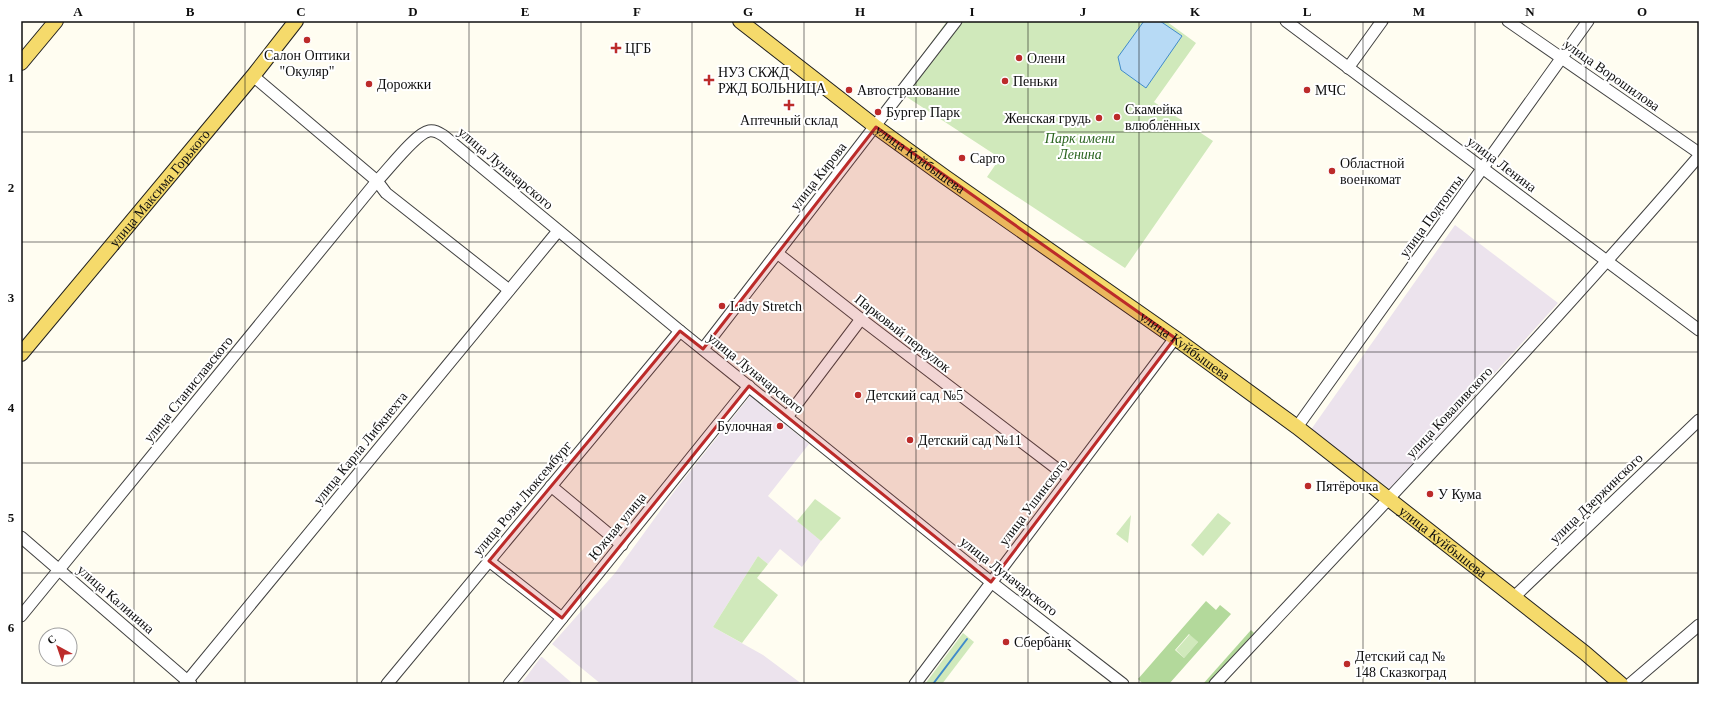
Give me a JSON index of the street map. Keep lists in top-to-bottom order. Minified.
{"streets":{"main road":["улица Куйбышева","улица Максима Горького"],"street":["улица Ворошилова","улица Ленина","улица Луначарского","улица Кирова","улица Подтопты","Парковый переулок","улица Станиславского","улица Коваливского","улица Карла Либкнехта","улица Розы Люксембург","улица Дзержинского","улица Ушинского","Южная улица","улица Калинина"]},"crossings":[["улица Ворошилова","улица Подтопты"],["улица Куйбышева","улица Кирова"],["улица Куйбышева","улица Подтопты"],["улица Куйбышева","улица Коваливского"],["улица Куйбышева","улица Дзержинского"],["улица Куйбышева","улица Ушинского"],["улица Ленина","улица Подтопты"],["улица Ленина","улица Коваливского"],["улица Луначарского","улица Кирова"],["улица Луначарского","улица Станиславского"],["улица Луначарского","улица Карла Либкнехта"],["улица Луначарского","улица Розы Люксембург"],["улица Луначарского","улица Ушинского"],["улица Луначарского","Южная улица"],["улица Кирова","Парковый переулок"],["Парковый переулок","улица Ушинского"],["улица Станиславского","улица Калинина"],["улица Карла Либкнехта","улица Калинина"]],"parks":["Парк имени Ленина"],"places":{"other":["Салон Оптики \"Окуляр\"","Олени","Пеньки","Дорожки","Автострахование","МЧС","Бургер Парк","Скамейка влюблённых","Женская грудь","Сарго","Областной военкомат","Lady Stretch","Детский сад №5","Булочная","Детский сад №11","Пятёрочка","У Кума","Сбербанк","Детский сад № 148 Сказкоград"],"health":["ЦГБ","НУЗ СКЖД РЖД БОЛЬНИЦА","Аптечный склад"]},"north":"top left","grid":{"columns":["A","B","C","D","E","F","G","H","I","J","K","L","M","N","O"],"rows":["1","2","3","4","5","6"]}}
